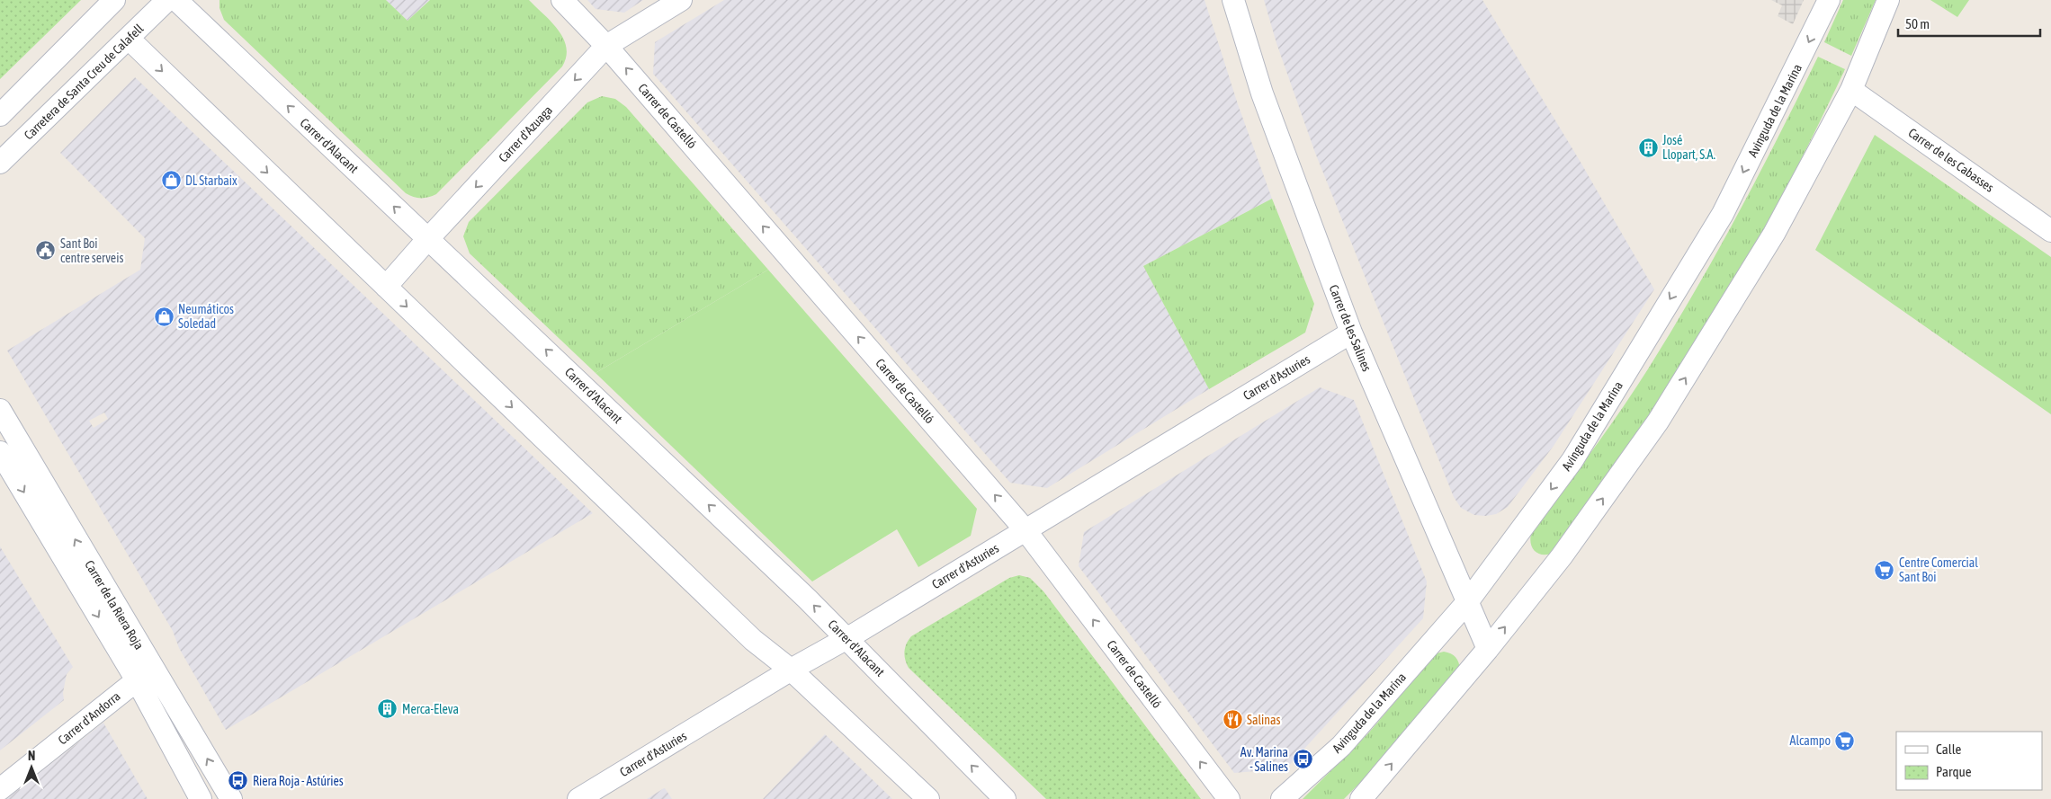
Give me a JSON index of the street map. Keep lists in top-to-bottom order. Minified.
{"streets":{"street":["Carretera de Santa Creu de Calafell","Avinguda de la Marina","Carrer de Castelló","Carrer d'Azuaga","Carrer d'Alacant","Carrer de les Cabasses","Carrer de les Salines","Carrer d'Asturies","Carrer de la Riera Roja","Carrer d'Andorra"]},"crossings":[["Avinguda de la Marina","Carrer de les Salines"],["Carrer de Castelló","Carrer d'Azuaga"],["Carrer de Castelló","Carrer d'Asturies"],["Carrer d'Azuaga","Carrer d'Alacant"],["Carrer d'Alacant","Carrer d'Asturies"],["Carrer de les Salines","Carrer d'Asturies"],["Carrer de la Riera Roja","Carrer d'Andorra"]],"one_way":["Carrer de Castelló","Carrer d'Azuaga"],"places":{"building":["José Llopart, S.A.","Merca-Eleva"],"shop":["DL Starbaix","Neumáticos Soledad"],"public building":["Sant Boi centre serveis"],"supermarket":["Centre Comercial Sant Boi","Alcampo"],"restaurant":["Salinas"],"bus stop":["Av. Marina - Salines","Riera Roja - Astúries"]},"legend":["Calle","Parque"],"scale_bar":"50 m","north":"top"}
